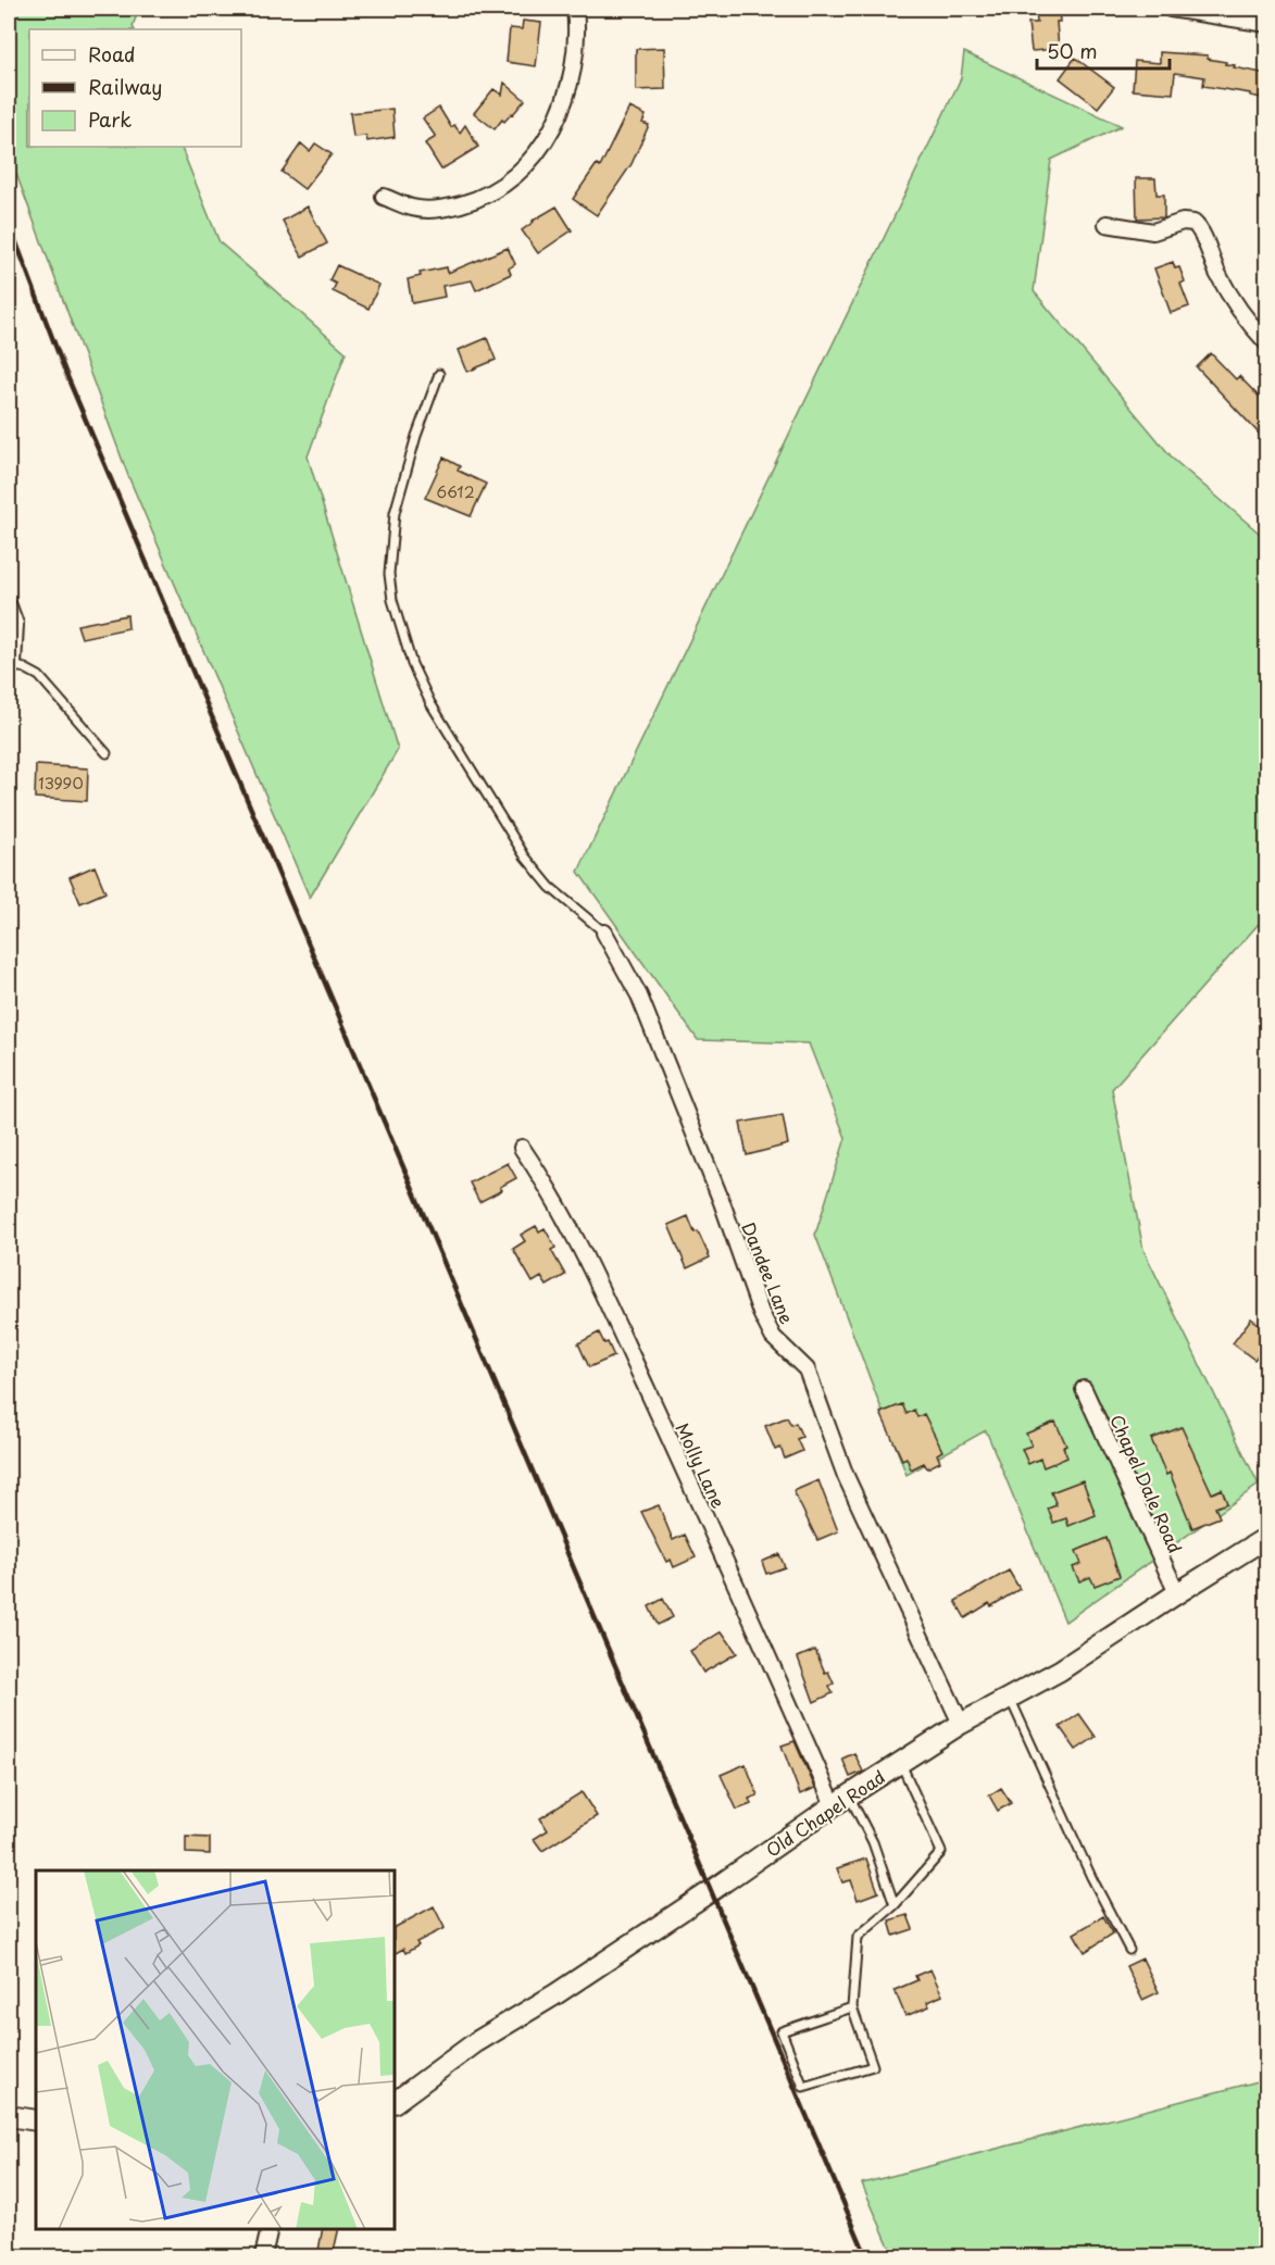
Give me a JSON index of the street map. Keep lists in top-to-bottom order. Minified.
{"streets":{"street":["Dandee Lane","Molly Lane","Chapel Dale Road","Old Chapel Road"]},"crossings":[["Dandee Lane","Old Chapel Road"],["Molly Lane","Old Chapel Road"],["Chapel Dale Road","Old Chapel Road"]],"house_numbers":["6612","13990"],"legend":["Road","Railway","Park"],"scale_bar":"50 m"}
